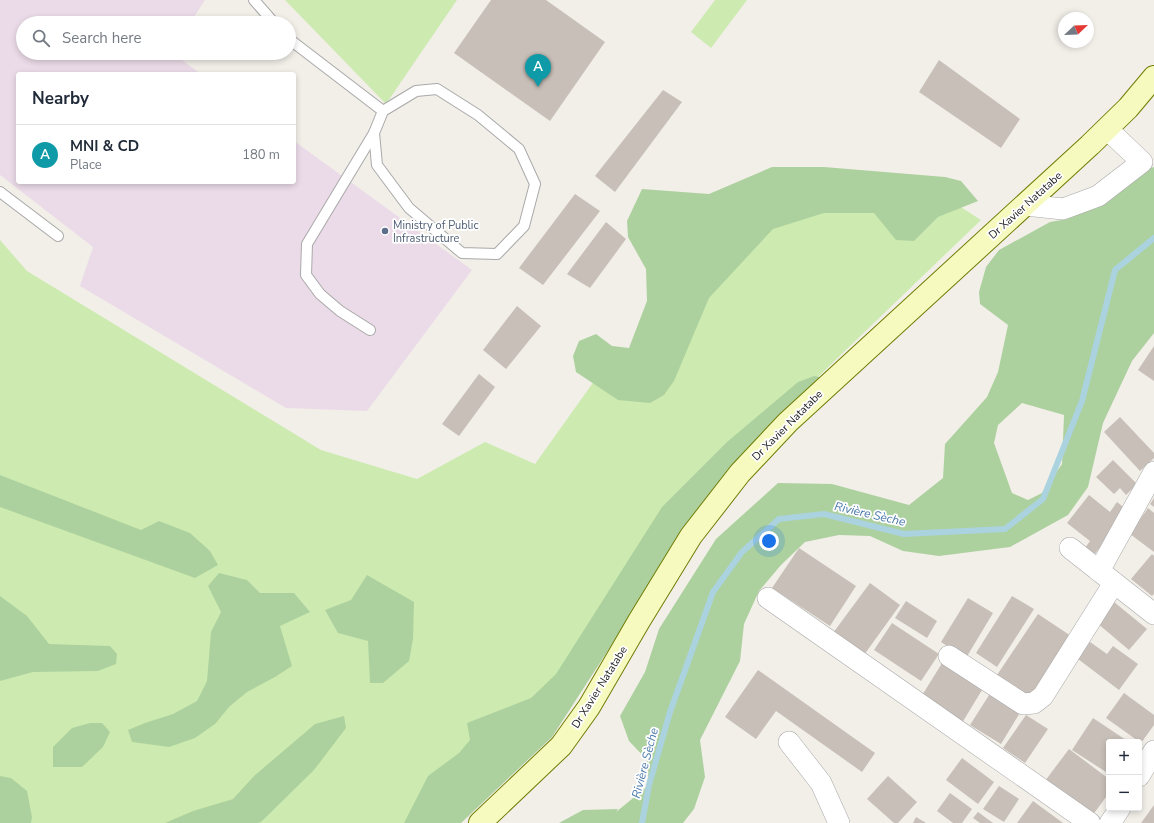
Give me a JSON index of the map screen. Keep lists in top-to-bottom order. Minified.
{"streets":{"main road":["Dr Xavier Natatabe"]},"water":["Rivière Sèche"],"places":["Ministry of Public Infrastructure"],"north":"top right","page":{"search":"Search here","pins":"A","heading":"Nearby","list":[{"mark":"A","name":"MNI & CD","note":"Place","value":"180 m"}],"map_buttons":["+","−"]}}
